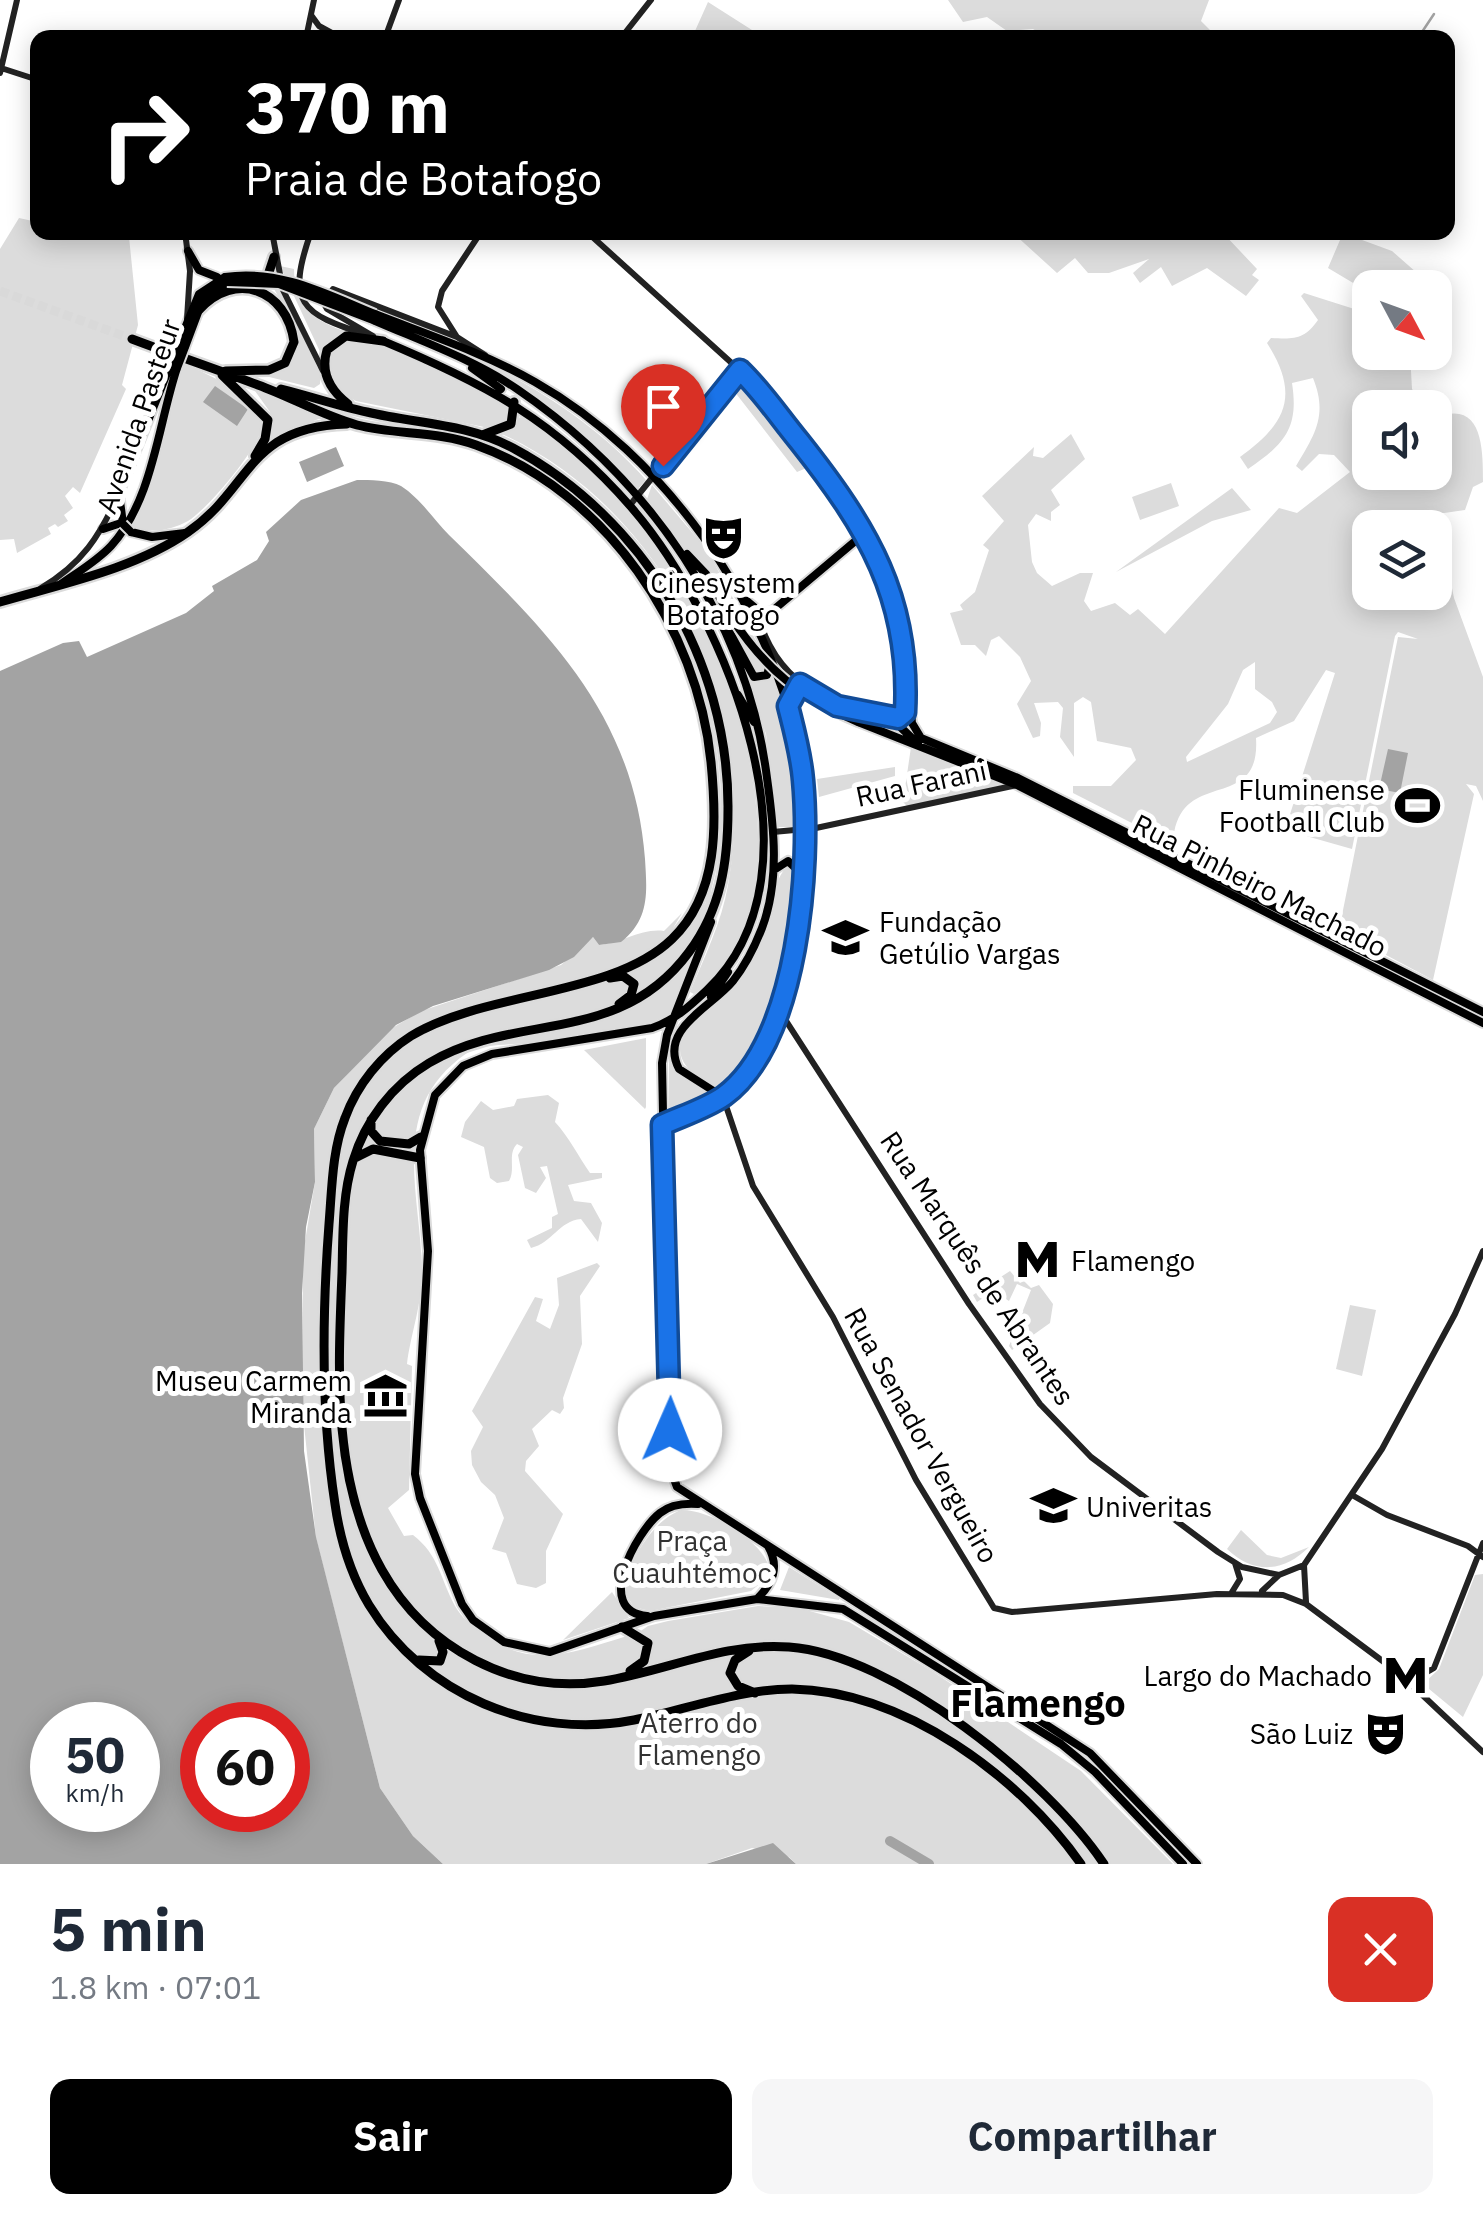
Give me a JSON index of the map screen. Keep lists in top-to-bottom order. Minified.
{"streets":{"highway":["Avenida Pasteur"],"main road":["Rua Pinheiro Machado"],"street":["Rua Farani","Rua Marquês de Abrantes","Rua Senador Vergueiro"]},"crossings":[["Rua Farani","Rua Pinheiro Machado"]],"districts":["Flamengo"],"parks":["Praça Cuauhtémoc","Aterro do Flamengo"],"places":{"theatre":["Cinesystem Botafogo","São Luiz"],"sports":["Fluminense Football Club"],"school or university":["Fundação Getúlio Vargas","Univeritas"],"metro station":["Flamengo","Largo do Machado"],"museum":["Museu Carmem Miranda"]},"north":"bottom right","page":{"turn":["370 m","Praia de Botafogo"],"speed":"50 km/h","limit":"60","heading":["5 min","1.8 km · 07:01"],"buttons":["Sair","Compartilhar"]}}
